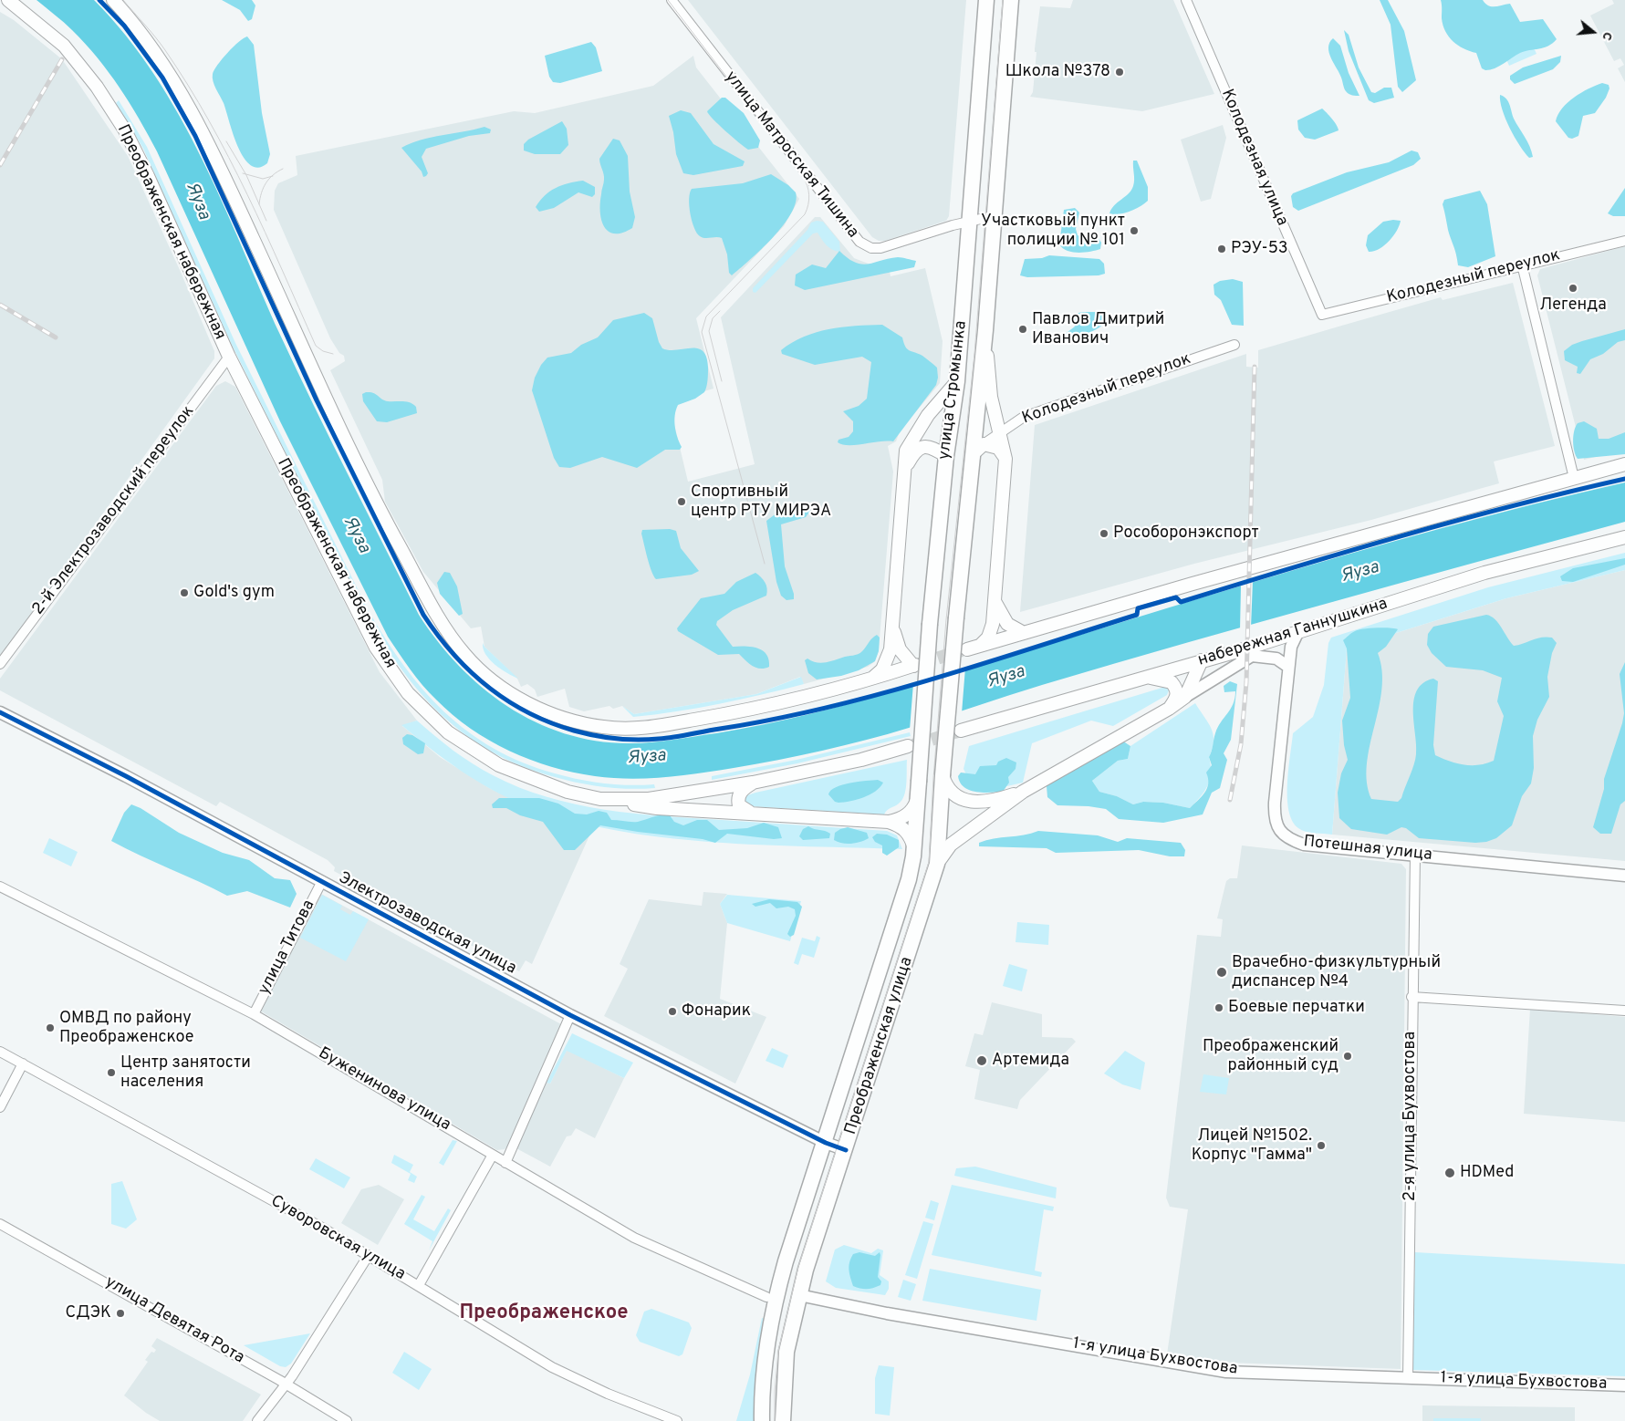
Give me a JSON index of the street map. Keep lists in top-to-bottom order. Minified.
{"streets":{"main road":["Преображенская набережная","улица Стромынка","набережная Ганнушкина","Преображенская улица"],"street":["улица Матросская Тишина","Колодезная улица","Колодезный переулок","2-й Электрозаводский переулок","Потешная улица","Электрозаводская улица","улица Титова","Буженинова улица","2-я улица Бухвостова","Суворовская улица","улица Девятая Рота","1-я улица Бухвостова"]},"crossings":[["улица Матросская Тишина","улица Стромынка"],["Колодезная улица","Колодезный переулок"],["Преображенская набережная","2-й Электрозаводский переулок"],["улица Стромынка","Преображенская улица"],["набережная Ганнушкина","Потешная улица"],["Потешная улица","2-я улица Бухвостова"],["Электрозаводская улица","улица Титова"],["Электрозаводская улица","Преображенская улица"],["улица Титова","Буженинова улица"],["Преображенская улица","1-я улица Бухвостова"],["2-я улица Бухвостова","1-я улица Бухвостова"]],"districts":["Преображенское"],"water":["Яуза"],"places":["Школа №378","Участковый пункт полиции № 101","РЭУ-53","Легенда","Павлов Дмитрий Иванович","Спортивный центр РТУ МИРЭА","Рособоронэкспорт","Gold's gym","Врачебно-физкультурный диспансер №4","Боевые перчатки","Фонарик","ОМВД по району Преображенское","Преображенский районный суд","Артемида","Центр занятости населения","Лицей №1502. Корпус \"Гамма\"","HDMed","СДЭК"],"north":"right"}
